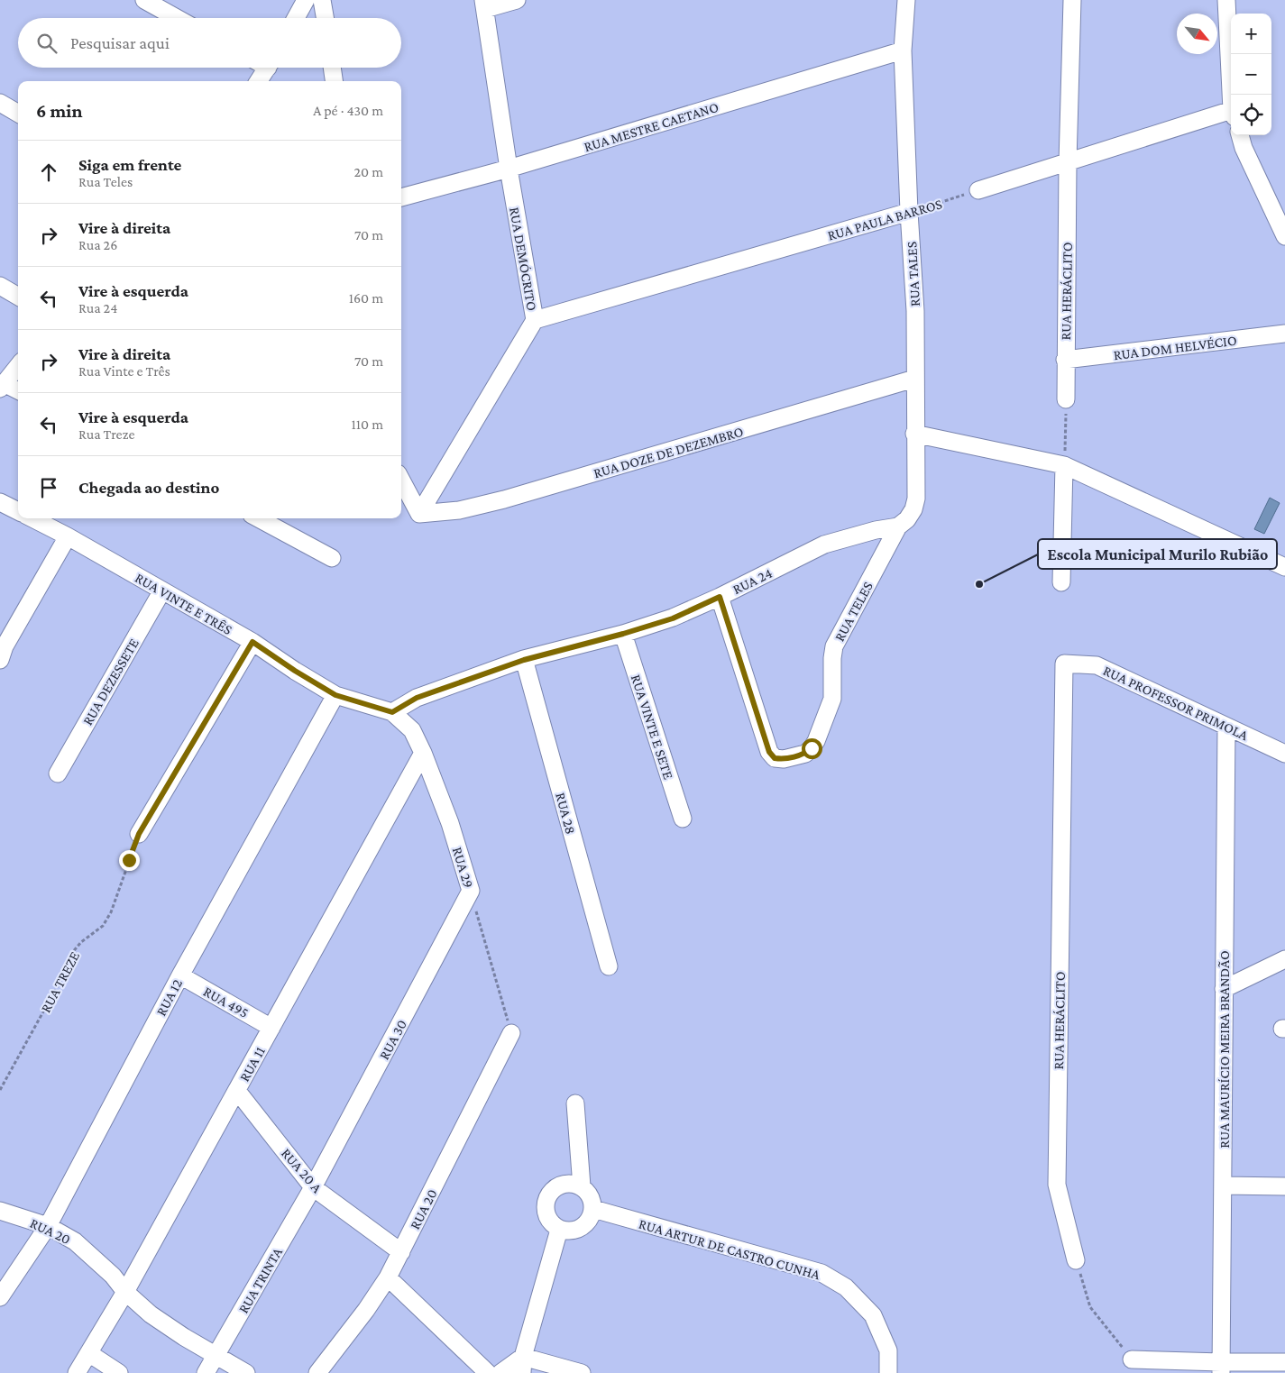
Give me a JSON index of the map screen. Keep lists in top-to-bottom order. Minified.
{"streets":{"street":["RUA MESTRE CAETANO","RUA PAULA BARROS","RUA DEMÓCRITO","RUA TALES","RUA HERÁCLITO","RUA DOM HELVÉCIO","RUA DOZE DE DEZEMBRO","RUA 24","RUA VINTE E TRÊS","RUA TELES","RUA DEZESSETE","RUA PROFESSOR PRIMOLA","RUA VINTE E SETE","RUA 28","RUA 29","RUA 12","RUA 495","RUA 30","RUA MAURÍCIO MEIRA BRANDÃO","RUA 11","RUA 20 A","RUA 20","RUA ARTUR DE CASTRO CUNHA","RUA TRINTA"],"path":["RUA TREZE"]},"crossings":[["RUA MESTRE CAETANO","RUA DEMÓCRITO"],["RUA MESTRE CAETANO","RUA TALES"],["RUA PAULA BARROS","RUA DEMÓCRITO"],["RUA PAULA BARROS","RUA TALES"],["RUA DEMÓCRITO","RUA DOZE DE DEZEMBRO"],["RUA TALES","RUA DOZE DE DEZEMBRO"],["RUA TALES","RUA 24"],["RUA TALES","RUA TELES"],["RUA HERÁCLITO","RUA DOM HELVÉCIO"],["RUA HERÁCLITO","RUA PROFESSOR PRIMOLA"],["RUA 24","RUA VINTE E TRÊS"],["RUA 24","RUA TELES"],["RUA 24","RUA VINTE E SETE"],["RUA 24","RUA 28"],["RUA 24","RUA 29"],["RUA VINTE E TRÊS","RUA DEZESSETE"],["RUA VINTE E TRÊS","RUA 29"],["RUA VINTE E TRÊS","RUA 12"],["RUA PROFESSOR PRIMOLA","RUA MAURÍCIO MEIRA BRANDÃO"],["RUA 29","RUA 30"],["RUA 29","RUA 11"],["RUA 29","RUA 20"],["RUA 12","RUA 495"],["RUA 12","RUA 20"],["RUA 495","RUA 11"],["RUA 30","RUA 20 A"],["RUA 30","RUA TRINTA"],["RUA 11","RUA 20 A"],["RUA 11","RUA 20"],["RUA 20 A","RUA 20"],["RUA 20 A","RUA TRINTA"],["RUA 20","RUA TRINTA"]],"places":["Escola Municipal Murilo Rubião"],"north":"bottom right","page":{"map_buttons":["+","−"],"search":"Pesquisar aqui","heading":["6 min","A pé · 430 m"],"list":[["Siga em frente","Rua Teles","20 m"],["Vire à direita","Rua 26","70 m"],["Vire à esquerda","Rua 24","160 m"],["Vire à direita","Rua Vinte e Três","70 m"],["Vire à esquerda","Rua Treze","110 m"],"Chegada ao destino"]}}
